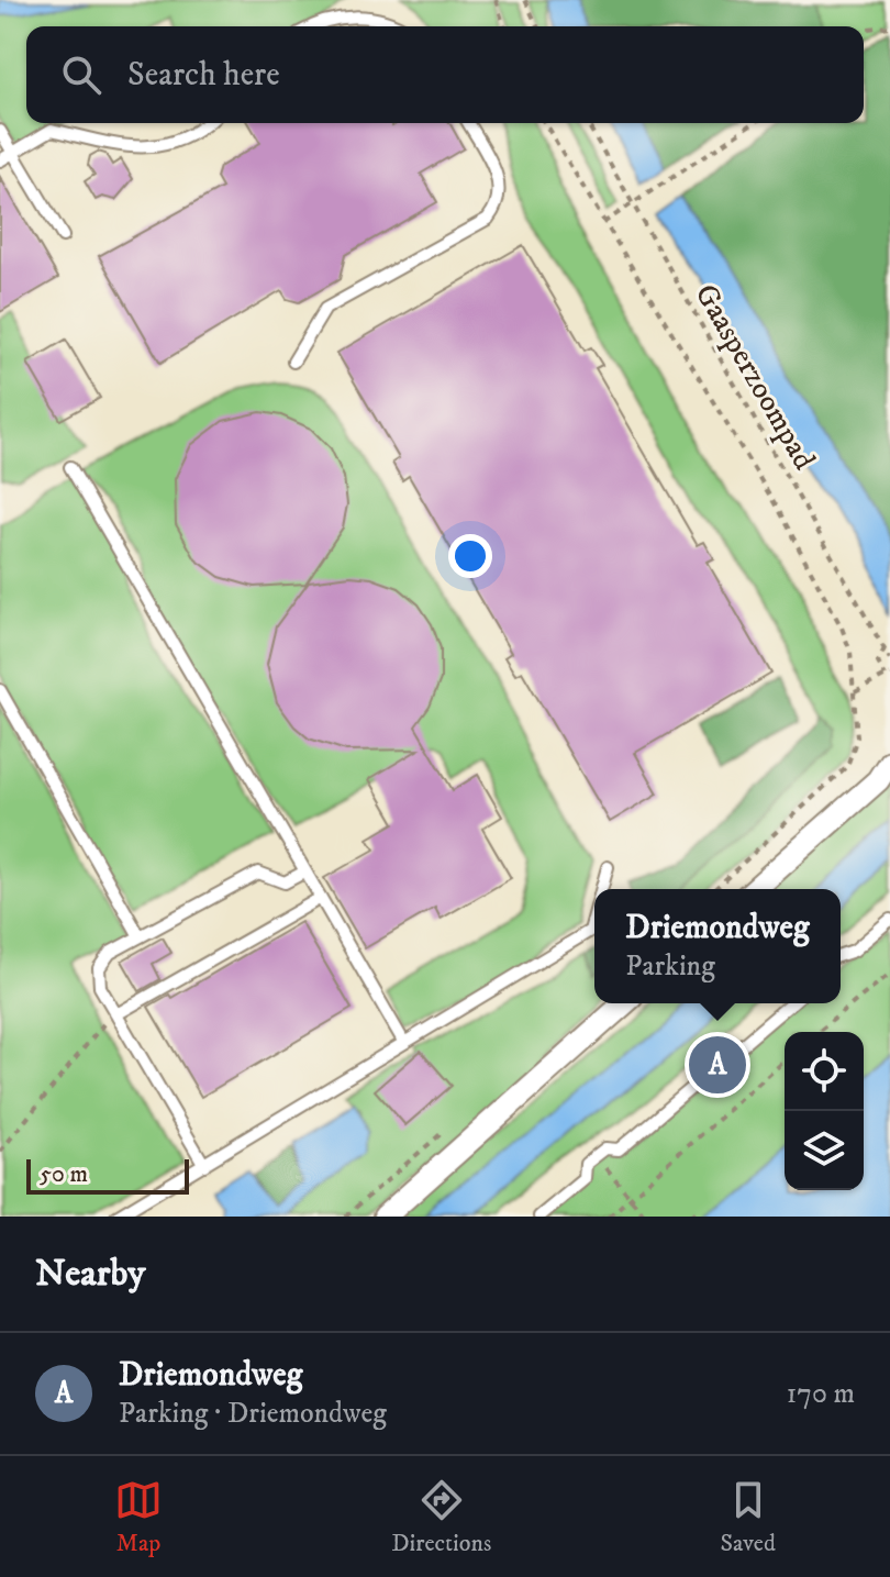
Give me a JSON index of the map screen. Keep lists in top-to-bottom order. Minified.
{"streets":{"path":["Gaasperzoompad"]},"scale_bar":"50 m","page":{"search":"Search here","popup":["Driemondweg","Parking"],"pins":"A","scale":"50 m","heading":"Nearby","list":[{"mark":"A","name":"Driemondweg","note":"Parking · Driemondweg","value":"170 m"}],"nav":["Map","Directions","Saved"]}}
